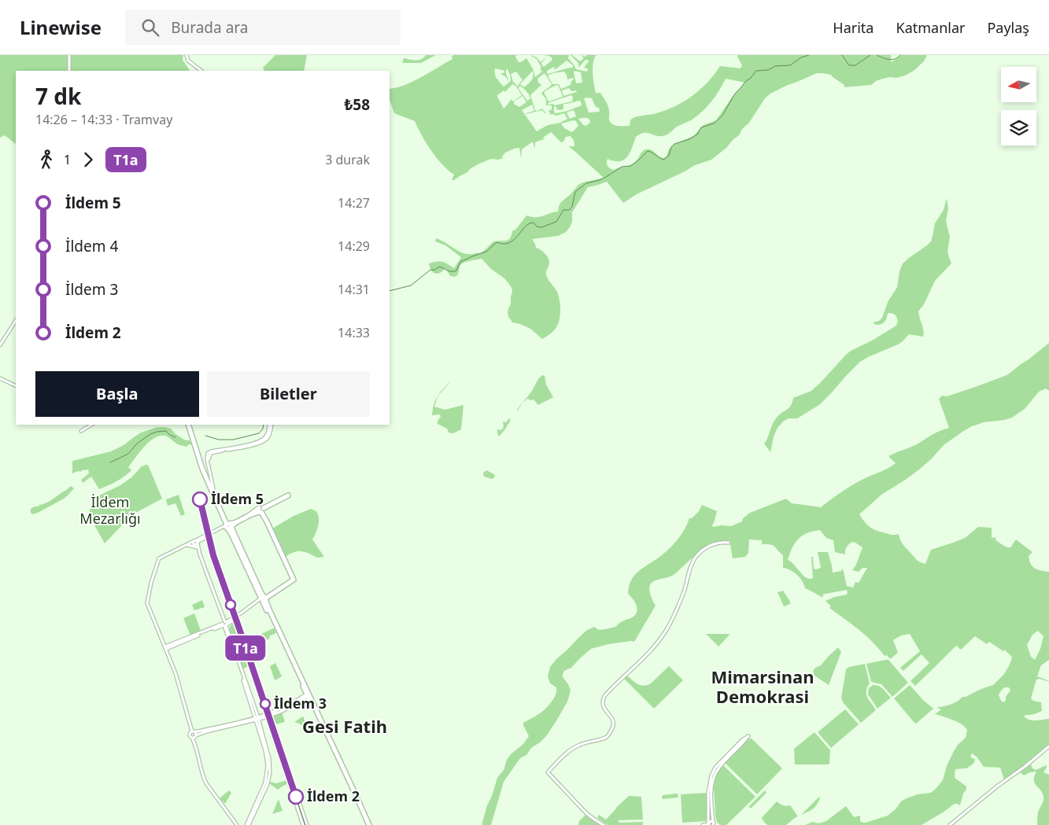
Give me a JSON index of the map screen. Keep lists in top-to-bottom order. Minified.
{"districts":["Mimarsinan Demokrasi","Gesi Fatih"],"parks":["İldem Mezarlığı"],"places":["İldem 5","İldem 3","İldem 2"],"lines":["tram line T1a"],"north":"left","page":{"header":"Linewise","search":"Burada ara","nav":["Harita","Katmanlar","Paylaş"],"on_map":"T1a","heading":["7 dk","14:26 – 14:33 · Tramvay","₺58"],"legs":["1","T1a","3 durak"],"list":[{"name":"İldem 5","value":"14:27"},{"name":"İldem 4","value":"14:29"},{"name":"İldem 3","value":"14:31"},{"name":"İldem 2","value":"14:33"}],"buttons":["Başla","Biletler"]}}
